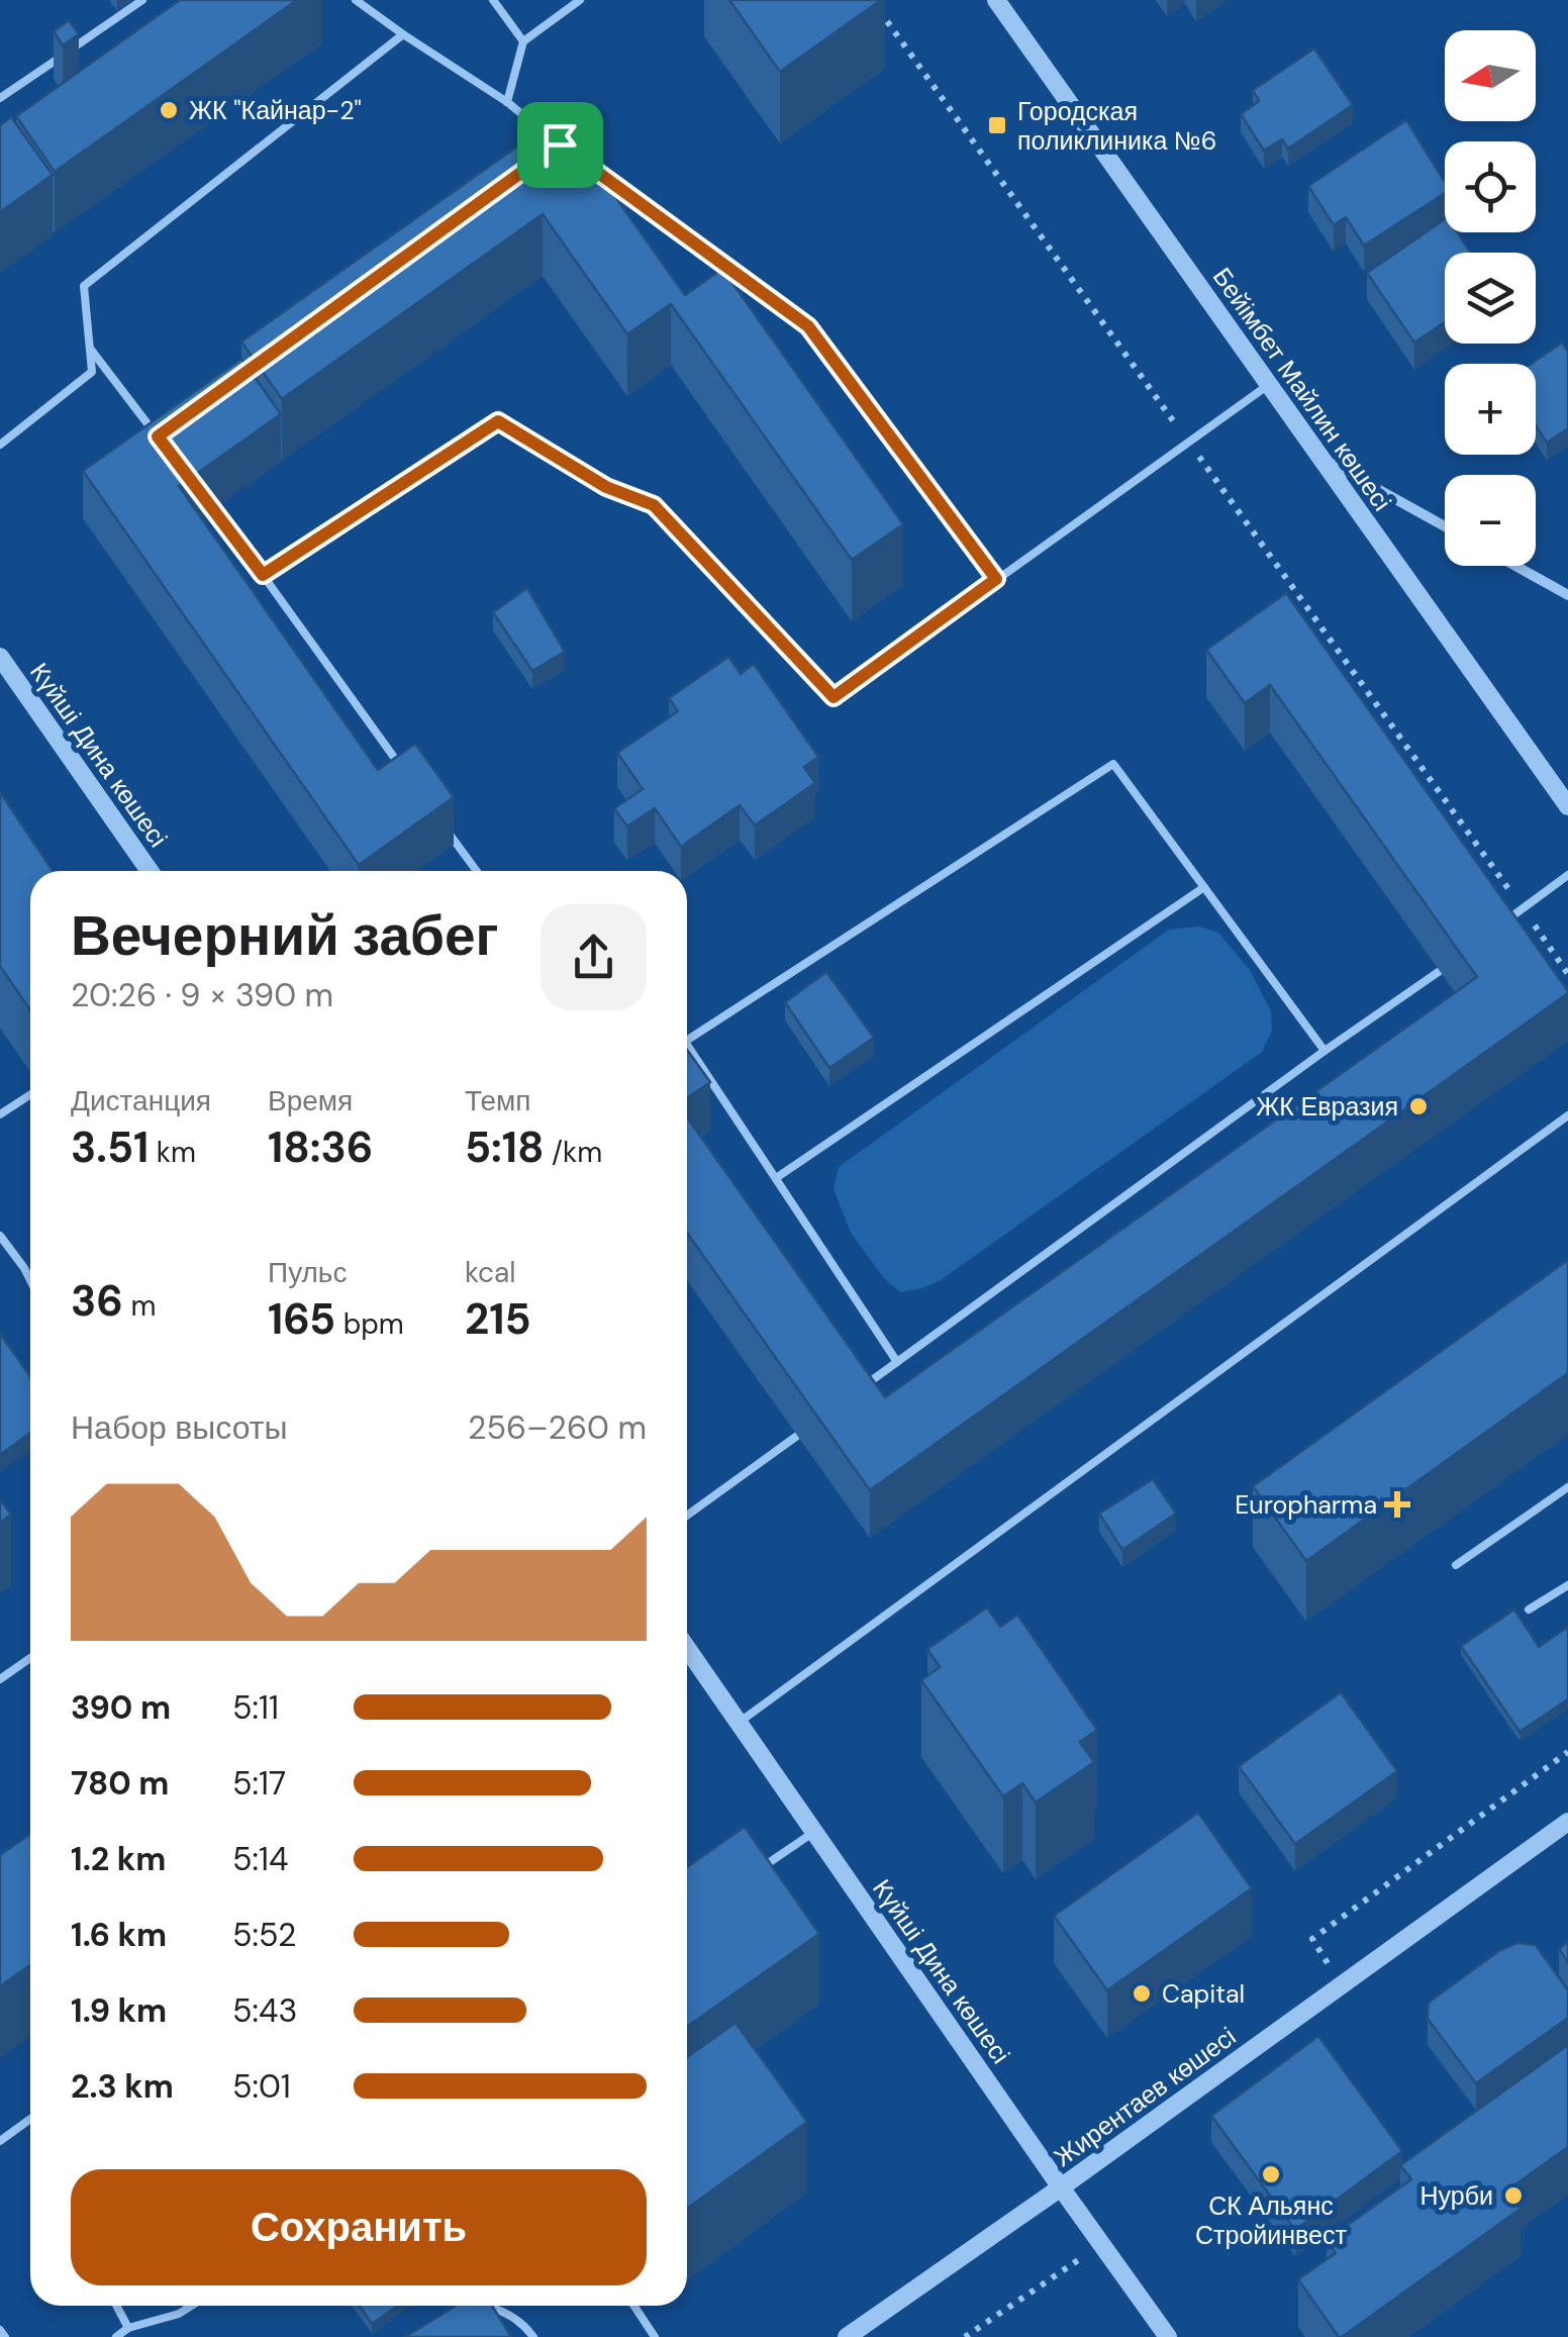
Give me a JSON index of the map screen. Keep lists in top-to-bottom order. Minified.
{"streets":{"street":["Бейімбет Майлин көшесі","Күйші Дина көшесі","Жирентаев көшесі"]},"crossings":[["Күйші Дина көшесі","Жирентаев көшесі"]],"places":{"other":["ЖК \"Кайнар-2\"","ЖК Евразия","Capital","СК Альянс Стройинвест","Нурби"],"transit":["Городская поликлиника №6"],"health":["Europharma"]},"north":"left","page":{"map_buttons":["+","−"],"heading":["Вечерний забег","20:26 · 9 × 390 m"],"stats":[["Дистанция","3.51 km"],["Время","18:36"],["Темп","5:18 /km"],["36 m"],["Пульс","165 bpm"],["kcal","215"]],"chart":["Набор высоты","256–260 m"],"list":[{"name":"390 m","note":"5:11"},{"name":"780 m","note":"5:17"},{"name":"1.2 km","note":"5:14"},{"name":"1.6 km","note":"5:52"},{"name":"1.9 km","note":"5:43"},{"name":"2.3 km","note":"5:01"}],"buttons":"Сохранить"}}
